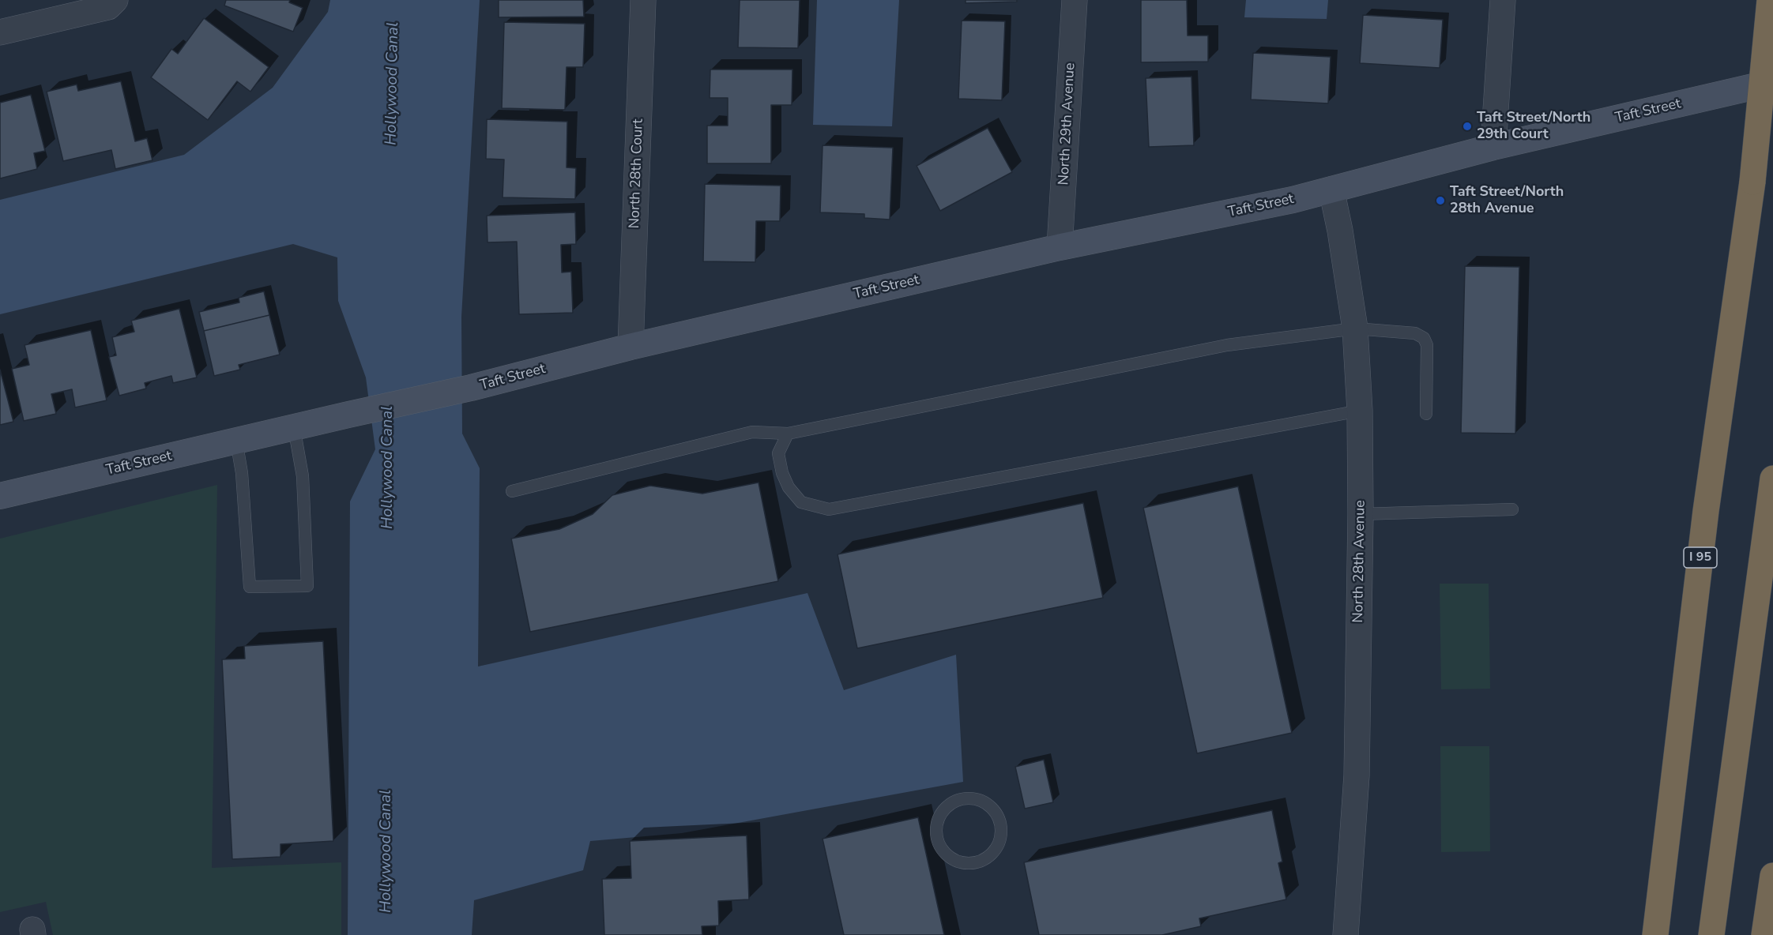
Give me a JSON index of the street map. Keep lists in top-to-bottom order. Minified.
{"streets":{"highway":["I 95"],"street":["Taft Street","North 29th Avenue","North 28th Court","North 28th Avenue"]},"crossings":[["Taft Street","North 29th Avenue"],["Taft Street","North 28th Court"],["Taft Street","North 28th Avenue"]],"water":["Hollywood Canal"],"places":["Taft Street/North 29th Court","Taft Street/North 28th Avenue"]}
